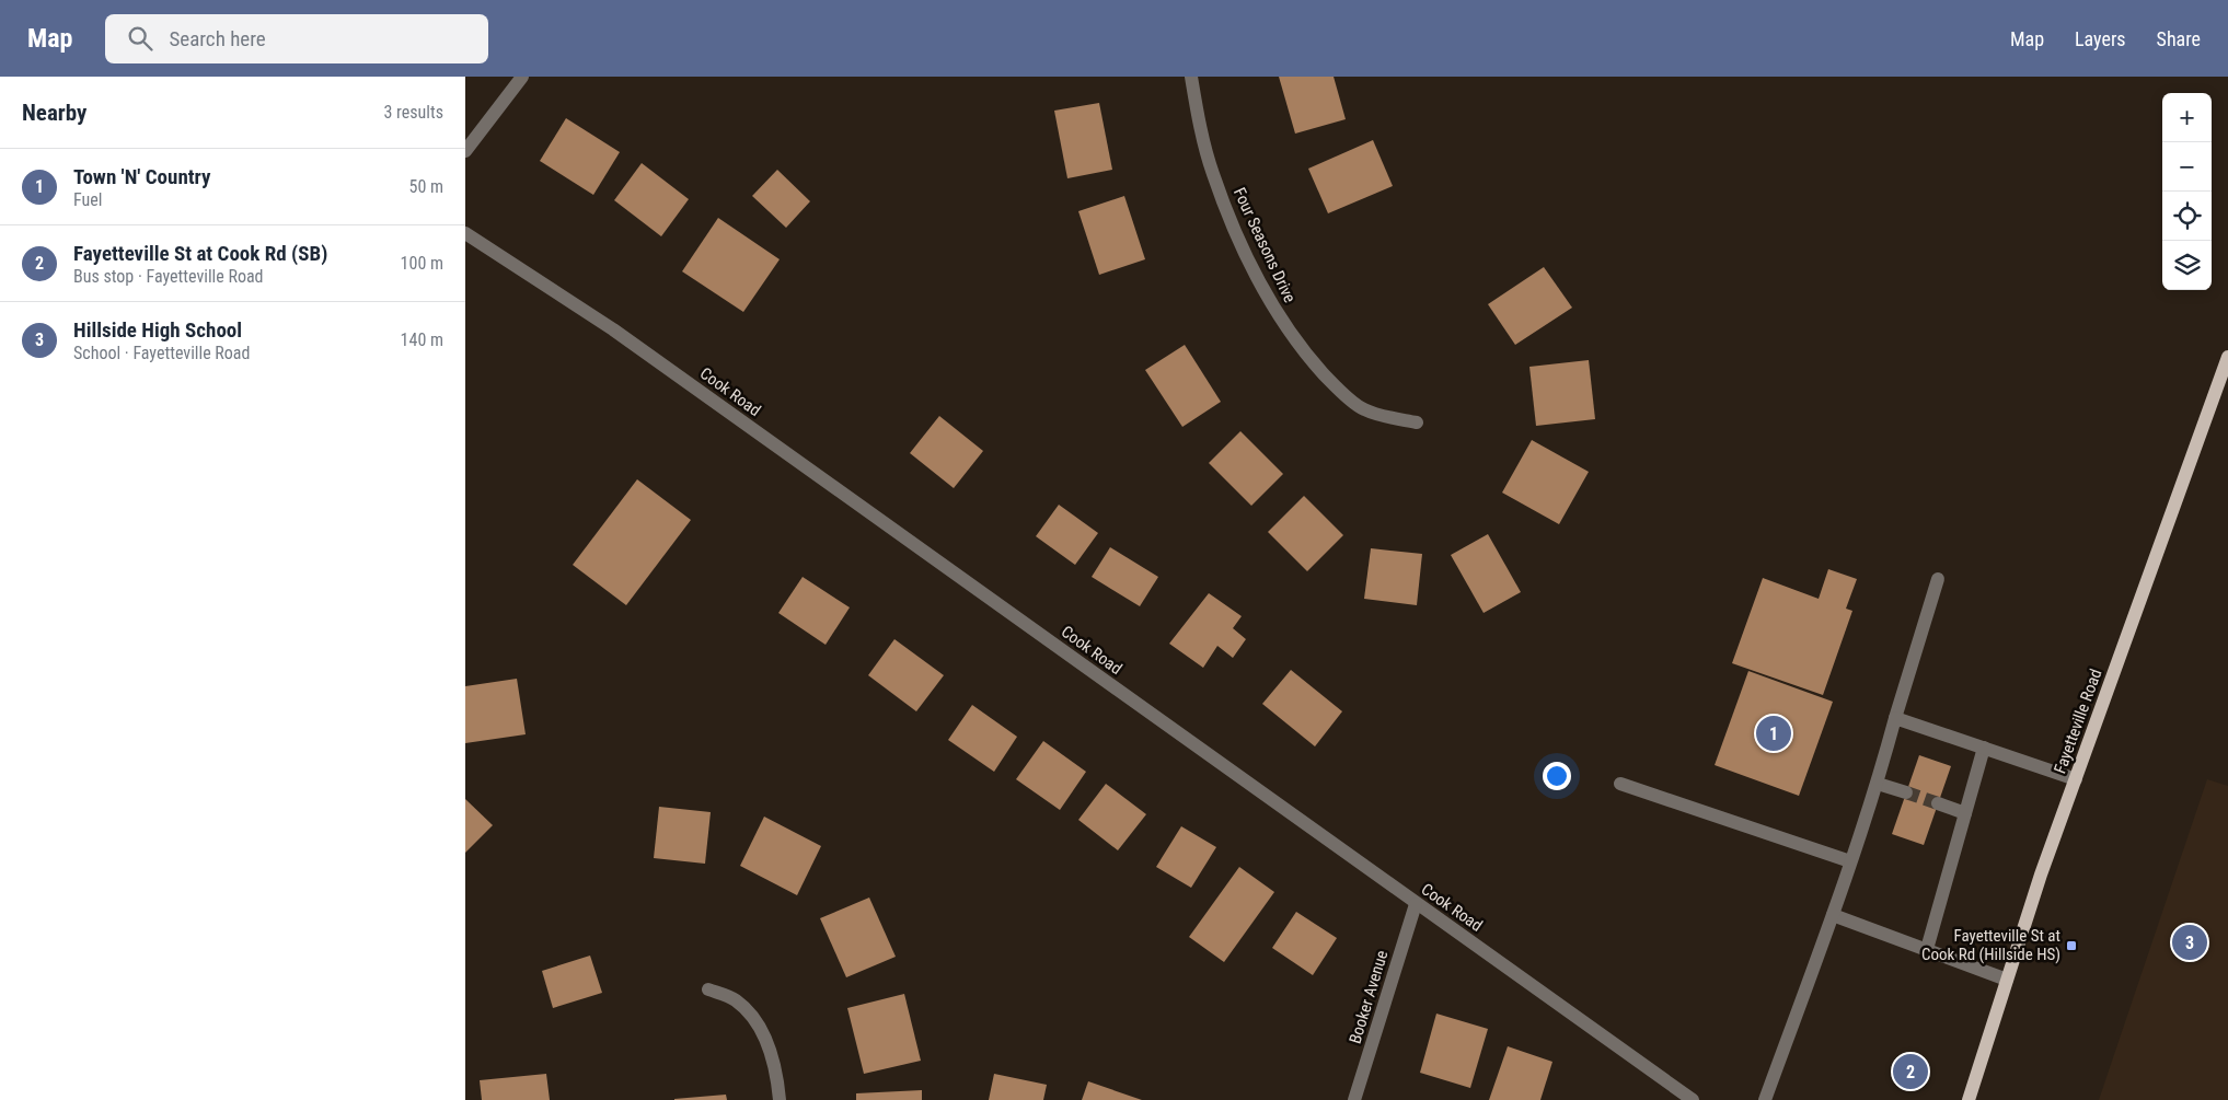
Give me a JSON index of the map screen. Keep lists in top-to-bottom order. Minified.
{"streets":{"main road":["Fayetteville Road"],"street":["Four Seasons Drive","Cook Road","Booker Avenue"]},"crossings":[["Cook Road","Booker Avenue"]],"places":{"transit":["Fayetteville St at Cook Rd (Hillside HS)"]},"page":{"header":"Map","search":"Search here","nav":["Map","Layers","Share"],"heading":["Nearby","3 results"],"map_buttons":["+","−"],"list":[{"mark":"1","name":"Town 'N' Country","note":"Fuel","value":"50 m"},{"mark":"2","name":"Fayetteville St at Cook Rd (SB)","note":"Bus stop · Fayetteville Road","value":"100 m"},{"mark":"3","name":"Hillside High School","note":"School · Fayetteville Road","value":"140 m"}],"pins":["1","3","2"]}}
